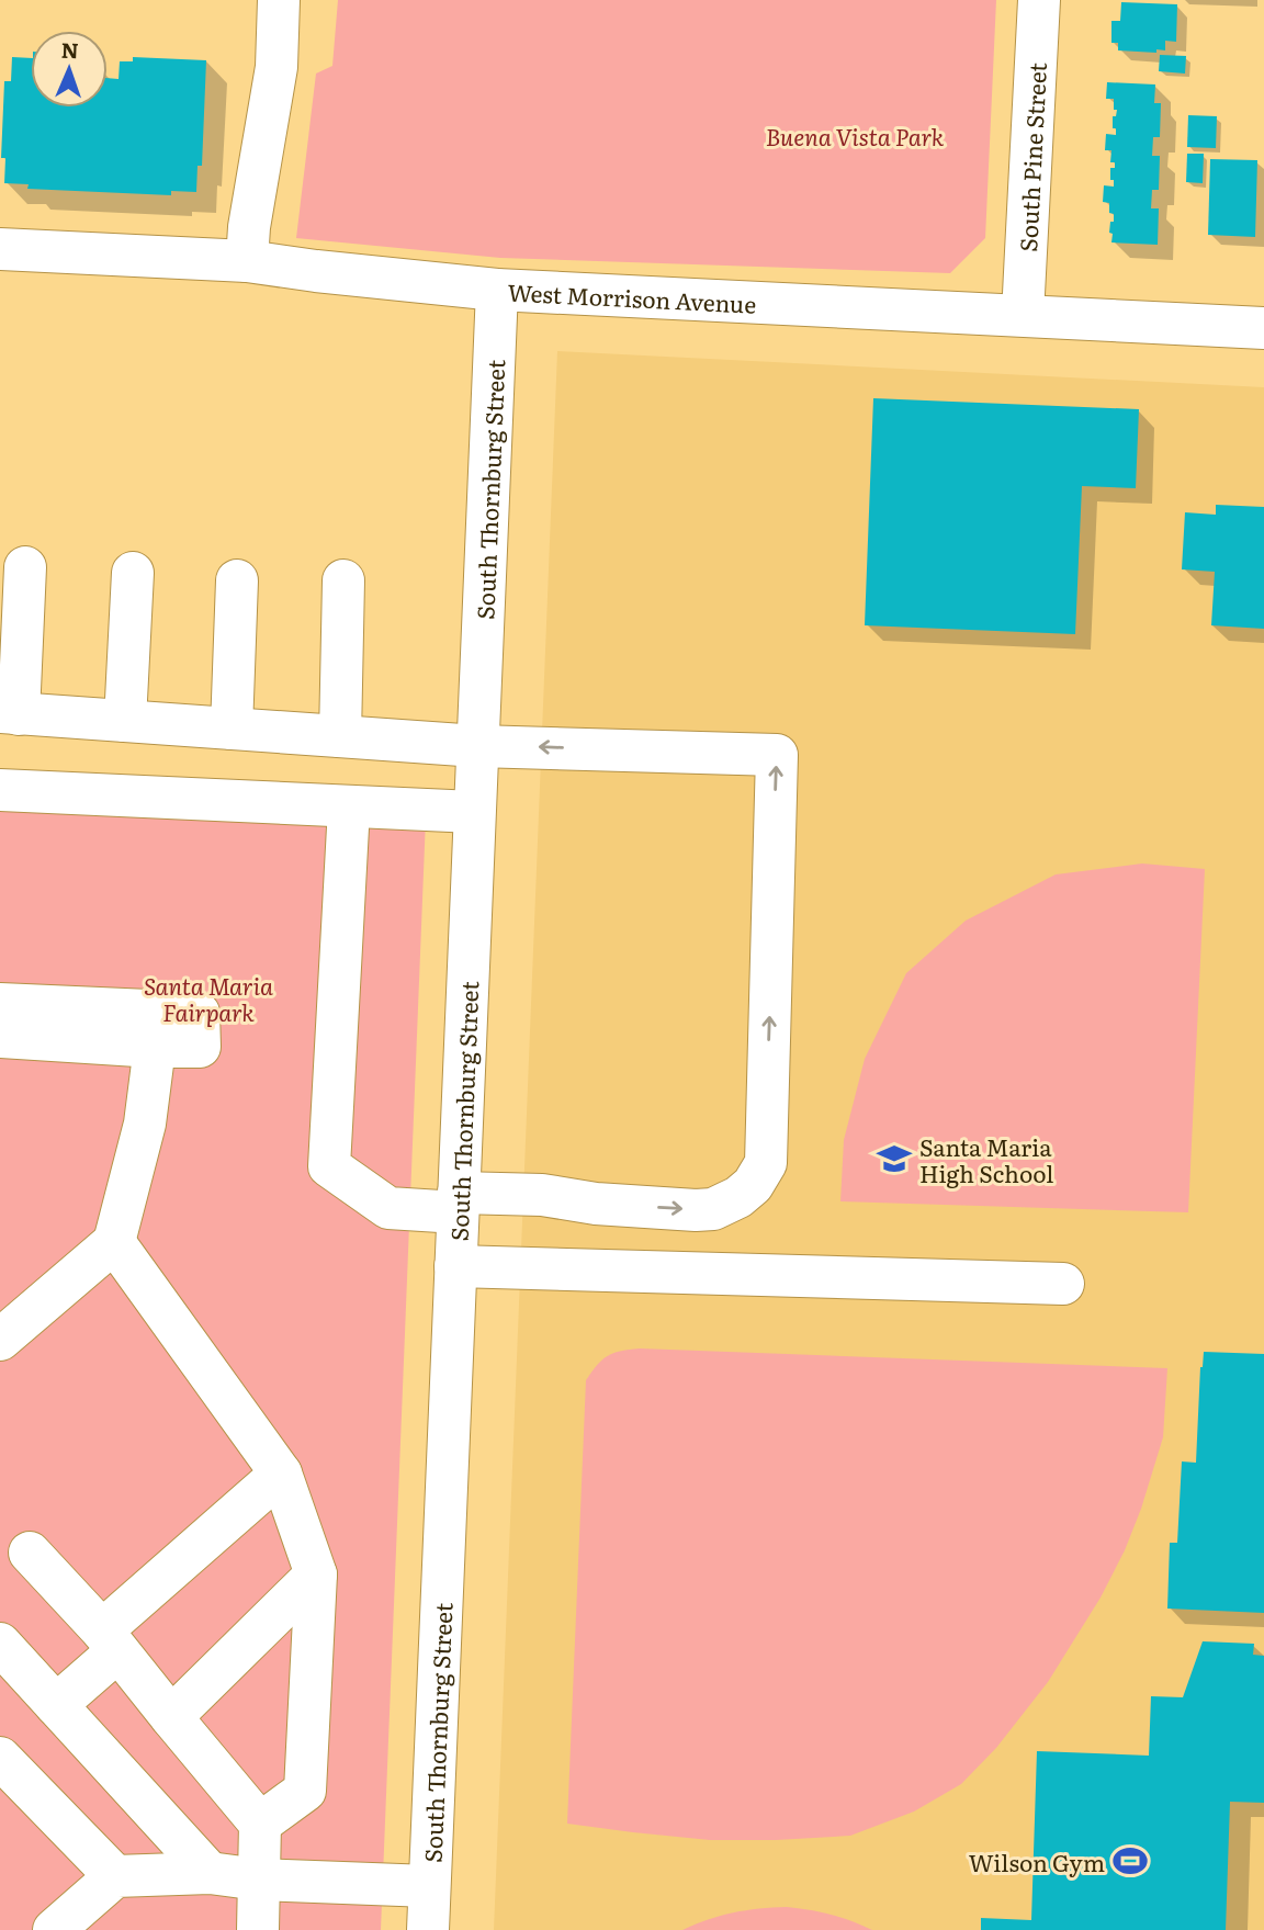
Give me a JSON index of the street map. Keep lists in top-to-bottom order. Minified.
{"streets":{"street":["South Pine Street","West Morrison Avenue","South Thornburg Street"]},"crossings":[["South Pine Street","West Morrison Avenue"],["West Morrison Avenue","South Thornburg Street"]],"parks":["Buena Vista Park","Santa Maria Fairpark"],"places":{"school or university":["Santa Maria High School"],"sports":["Wilson Gym"]},"north":"top"}
